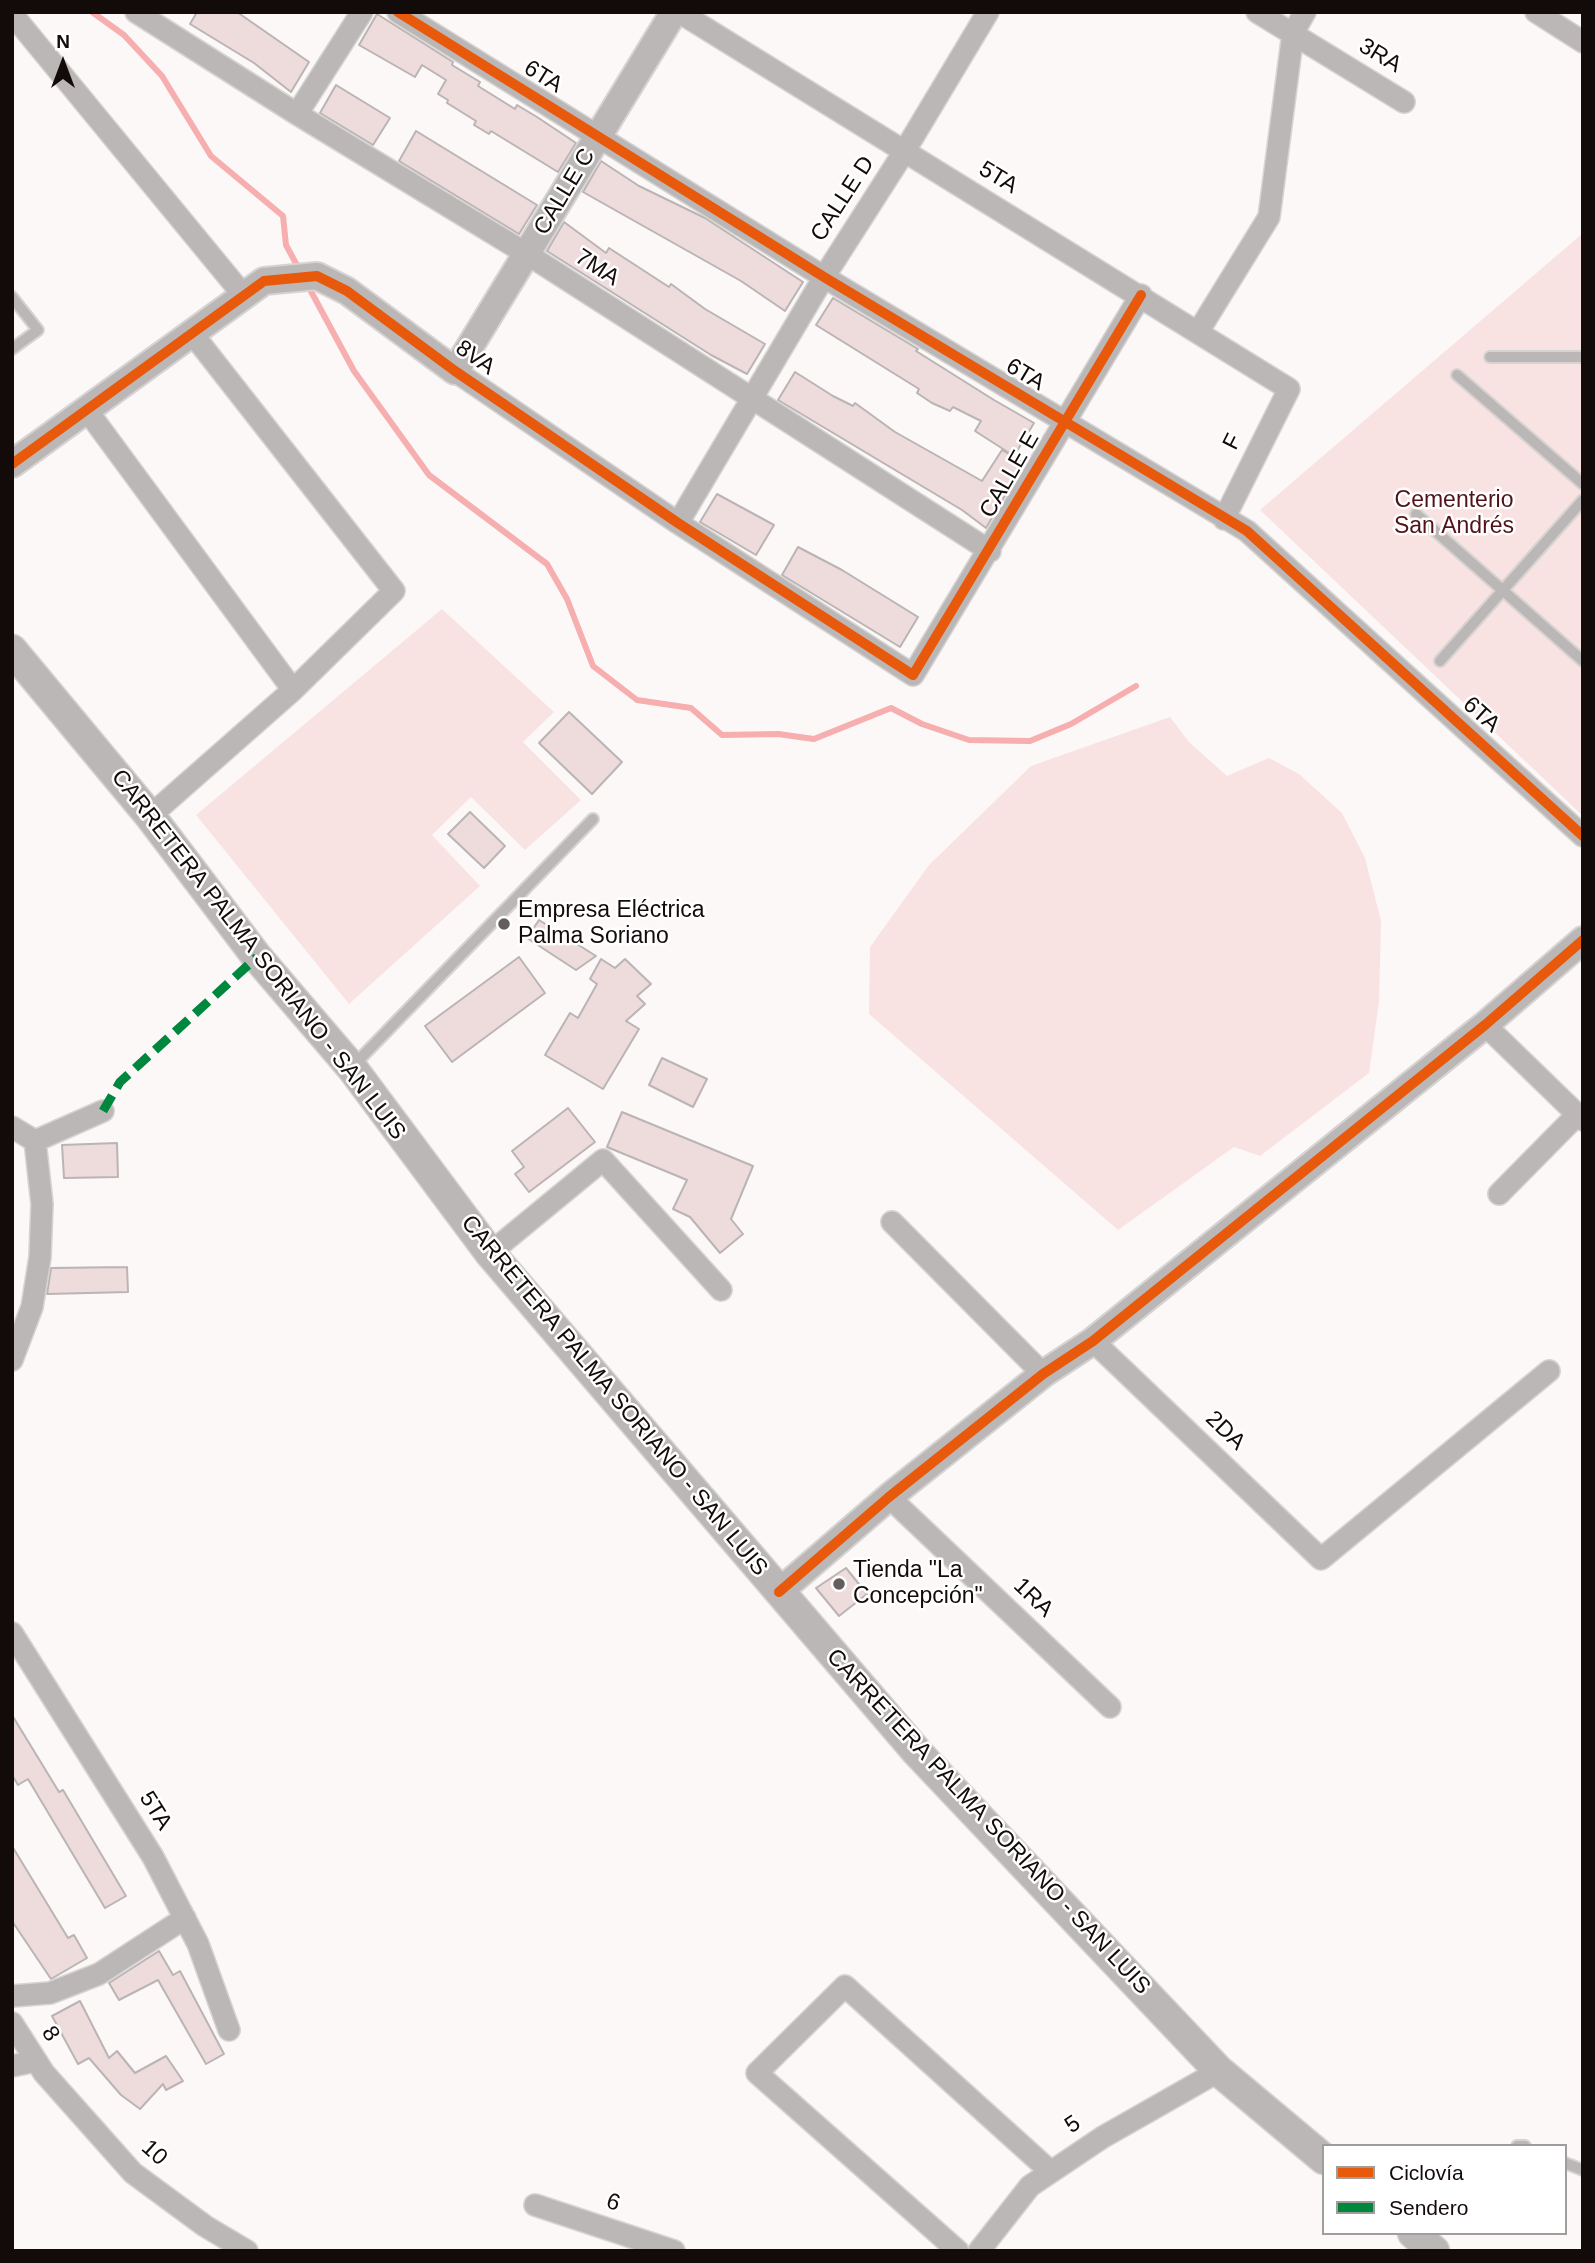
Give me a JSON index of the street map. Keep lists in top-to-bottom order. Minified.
{"streets":{"main road":["CARRETERA PALMA SORIANO - SAN LUIS"],"street":["3RA","6TA","5TA","CALLE C","CALLE D","7MA","8VA","F","CALLE E","2DA","1RA","8","5","10","6"]},"crossings":[["6TA","CALLE C"],["6TA","CALLE D"],["6TA","F"],["6TA","CALLE E"],["5TA","CALLE D"],["5TA","F"],["5TA","CALLE E"],["CALLE C","7MA"],["CALLE C","8VA"],["CALLE D","7MA"],["CALLE D","8VA"],["7MA","CALLE E"],["8VA","CALLE E"],["CARRETERA PALMA SORIANO - SAN LUIS","5"],["8","10"]],"parks":["Cementerio San Andrés"],"places":["Empresa Eléctrica Palma Soriano","Tienda \"La Concepción\""],"legend":["Ciclovía","Sendero"],"north":"top"}
